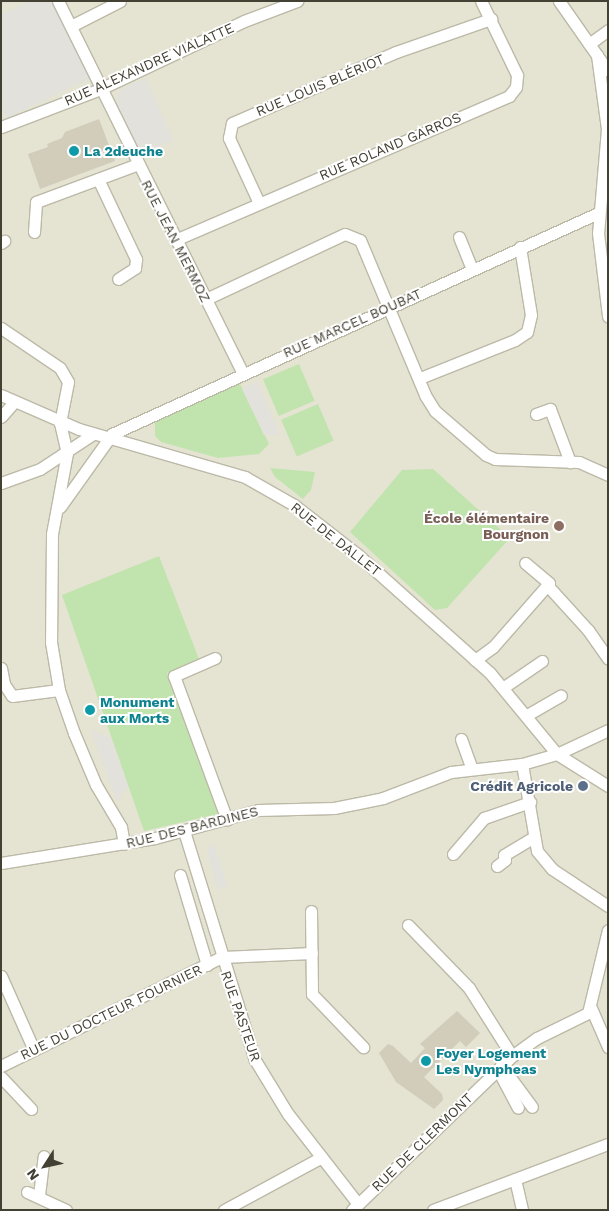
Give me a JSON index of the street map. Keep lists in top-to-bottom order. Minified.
{"streets":{"street":["RUE ALEXANDRE VIALATTE","RUE LOUIS BLÉRIOT","RUE ROLAND GARROS","RUE JEAN MERMOZ","RUE MARCEL BOUBAT","RUE DE DALLET","RUE DES BARDINES","RUE DU DOCTEUR FOURNIER","RUE PASTEUR","RUE DE CLERMONT"]},"crossings":[["RUE ALEXANDRE VIALATTE","RUE JEAN MERMOZ"],["RUE LOUIS BLÉRIOT","RUE ROLAND GARROS"],["RUE ROLAND GARROS","RUE JEAN MERMOZ"],["RUE JEAN MERMOZ","RUE MARCEL BOUBAT"],["RUE MARCEL BOUBAT","RUE DE DALLET"],["RUE DE DALLET","RUE DES BARDINES"],["RUE DES BARDINES","RUE PASTEUR"],["RUE DU DOCTEUR FOURNIER","RUE PASTEUR"],["RUE PASTEUR","RUE DE CLERMONT"]],"places":["La 2deuche","École élémentaire Bourgnon","Monument aux Morts","Crédit Agricole","Foyer Logement Les Nympheas"],"north":"bottom left"}
